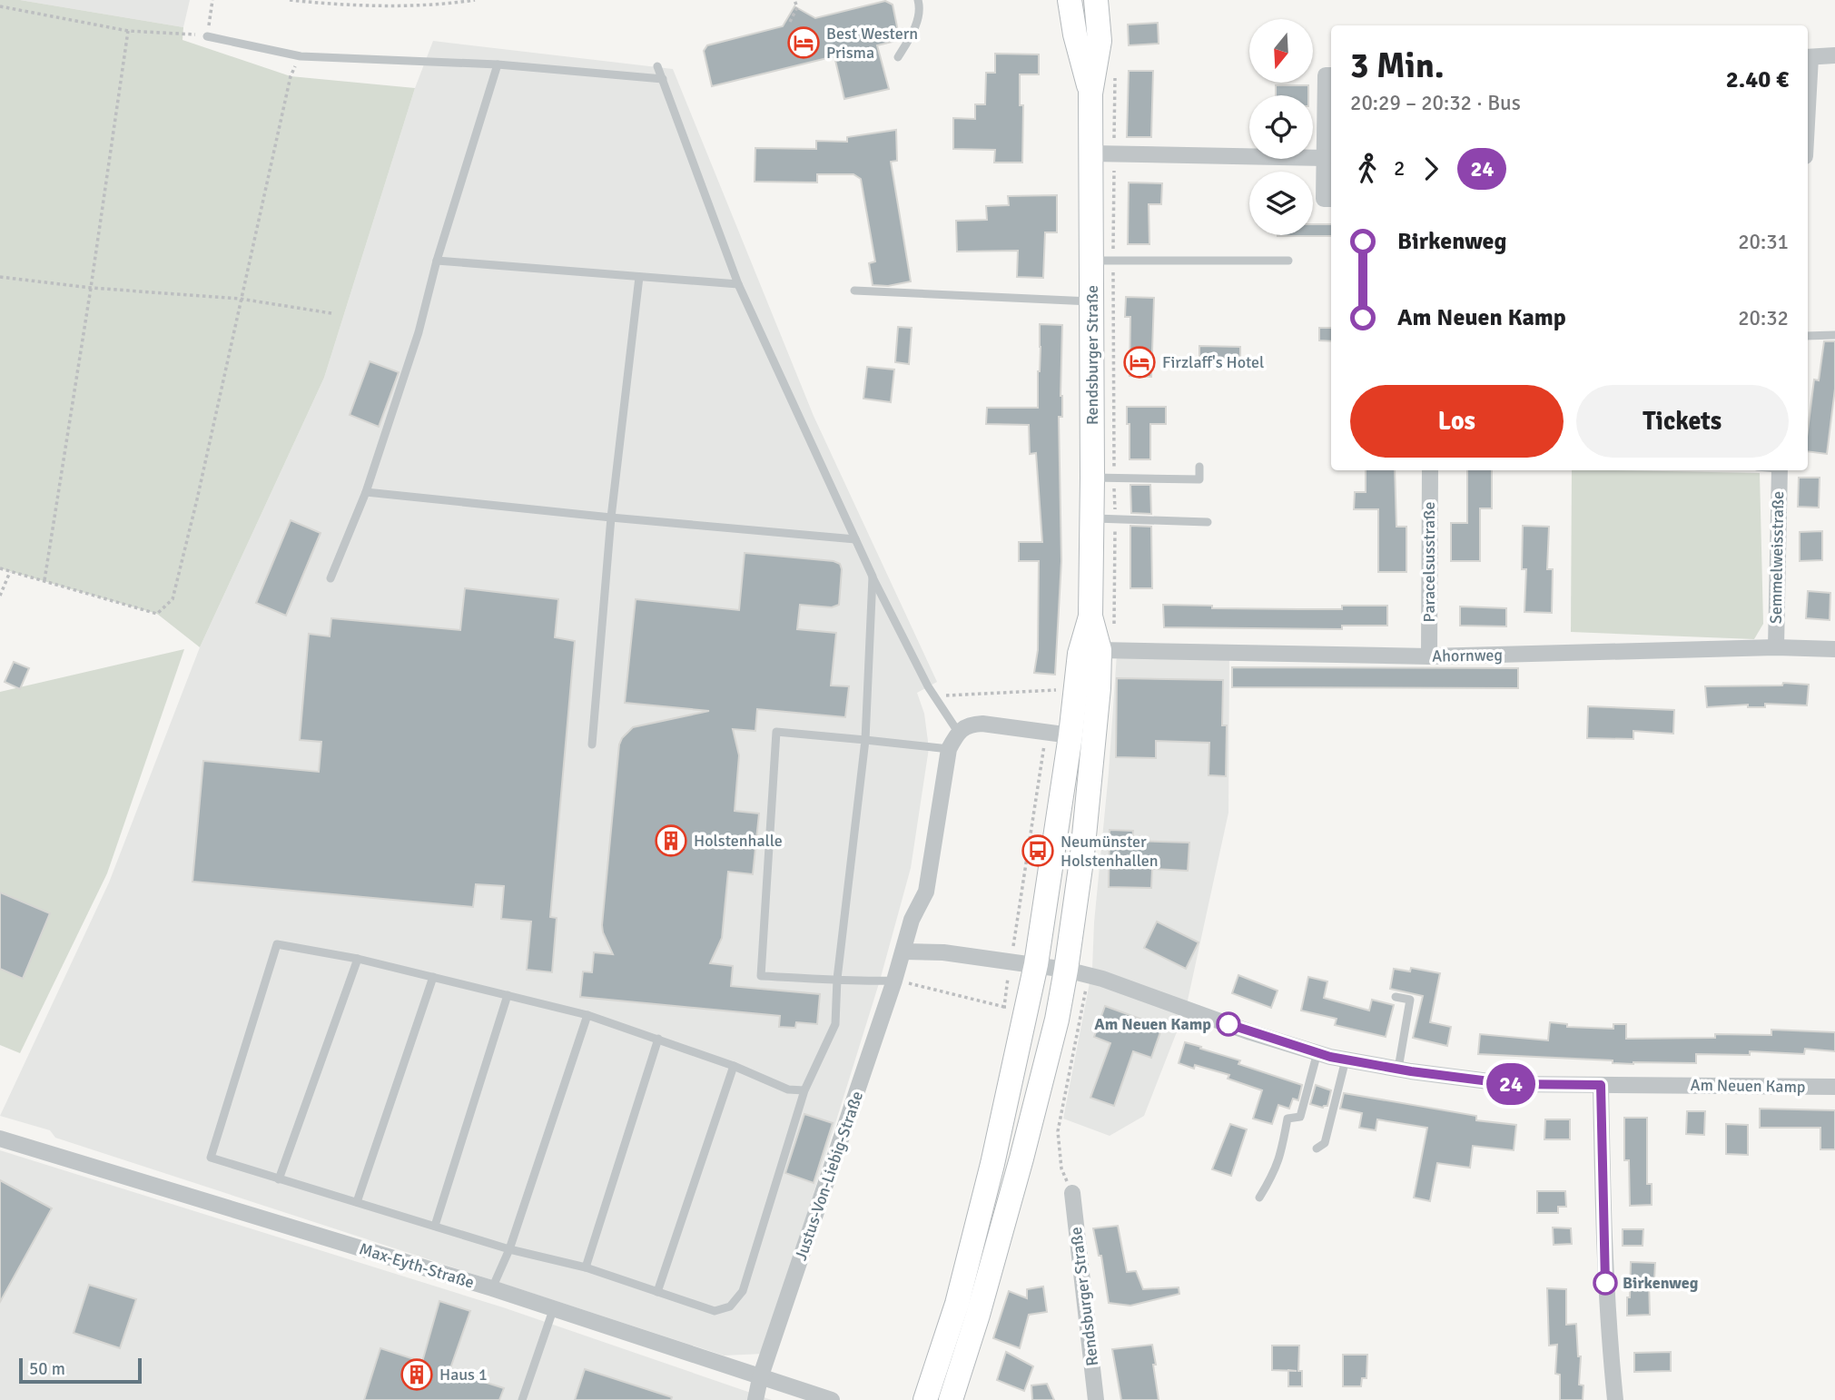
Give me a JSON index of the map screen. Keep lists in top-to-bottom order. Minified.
{"streets":{"main road":["Rendsburger Straße"],"street":["Semmelweisstraße","Paracelsusstraße","Ahornweg","Am Neuen Kamp","Justus-Von-Liebig-Straße","Max-Eyth-Straße"]},"crossings":[["Rendsburger Straße","Ahornweg"],["Rendsburger Straße","Am Neuen Kamp"],["Semmelweisstraße","Ahornweg"],["Paracelsusstraße","Ahornweg"],["Justus-Von-Liebig-Straße","Max-Eyth-Straße"]],"places":{"hotel":["Best Western Prisma","Firzlaff's Hotel"],"building":["Holstenhalle","Haus 1"],"bus stop":["Neumünster Holstenhallen"],"other":["Am Neuen Kamp","Birkenweg"]},"lines":["bus line 24"],"scale_bar":"50 m","north":"bottom","page":{"on_map":"24","heading":["3 Min.","20:29 – 20:32 · Bus","2.40 €"],"legs":["2","24"],"list":[{"name":"Birkenweg","value":"20:31"},{"name":"Am Neuen Kamp","value":"20:32"}],"buttons":["Los","Tickets"],"scale":"50 m"}}
